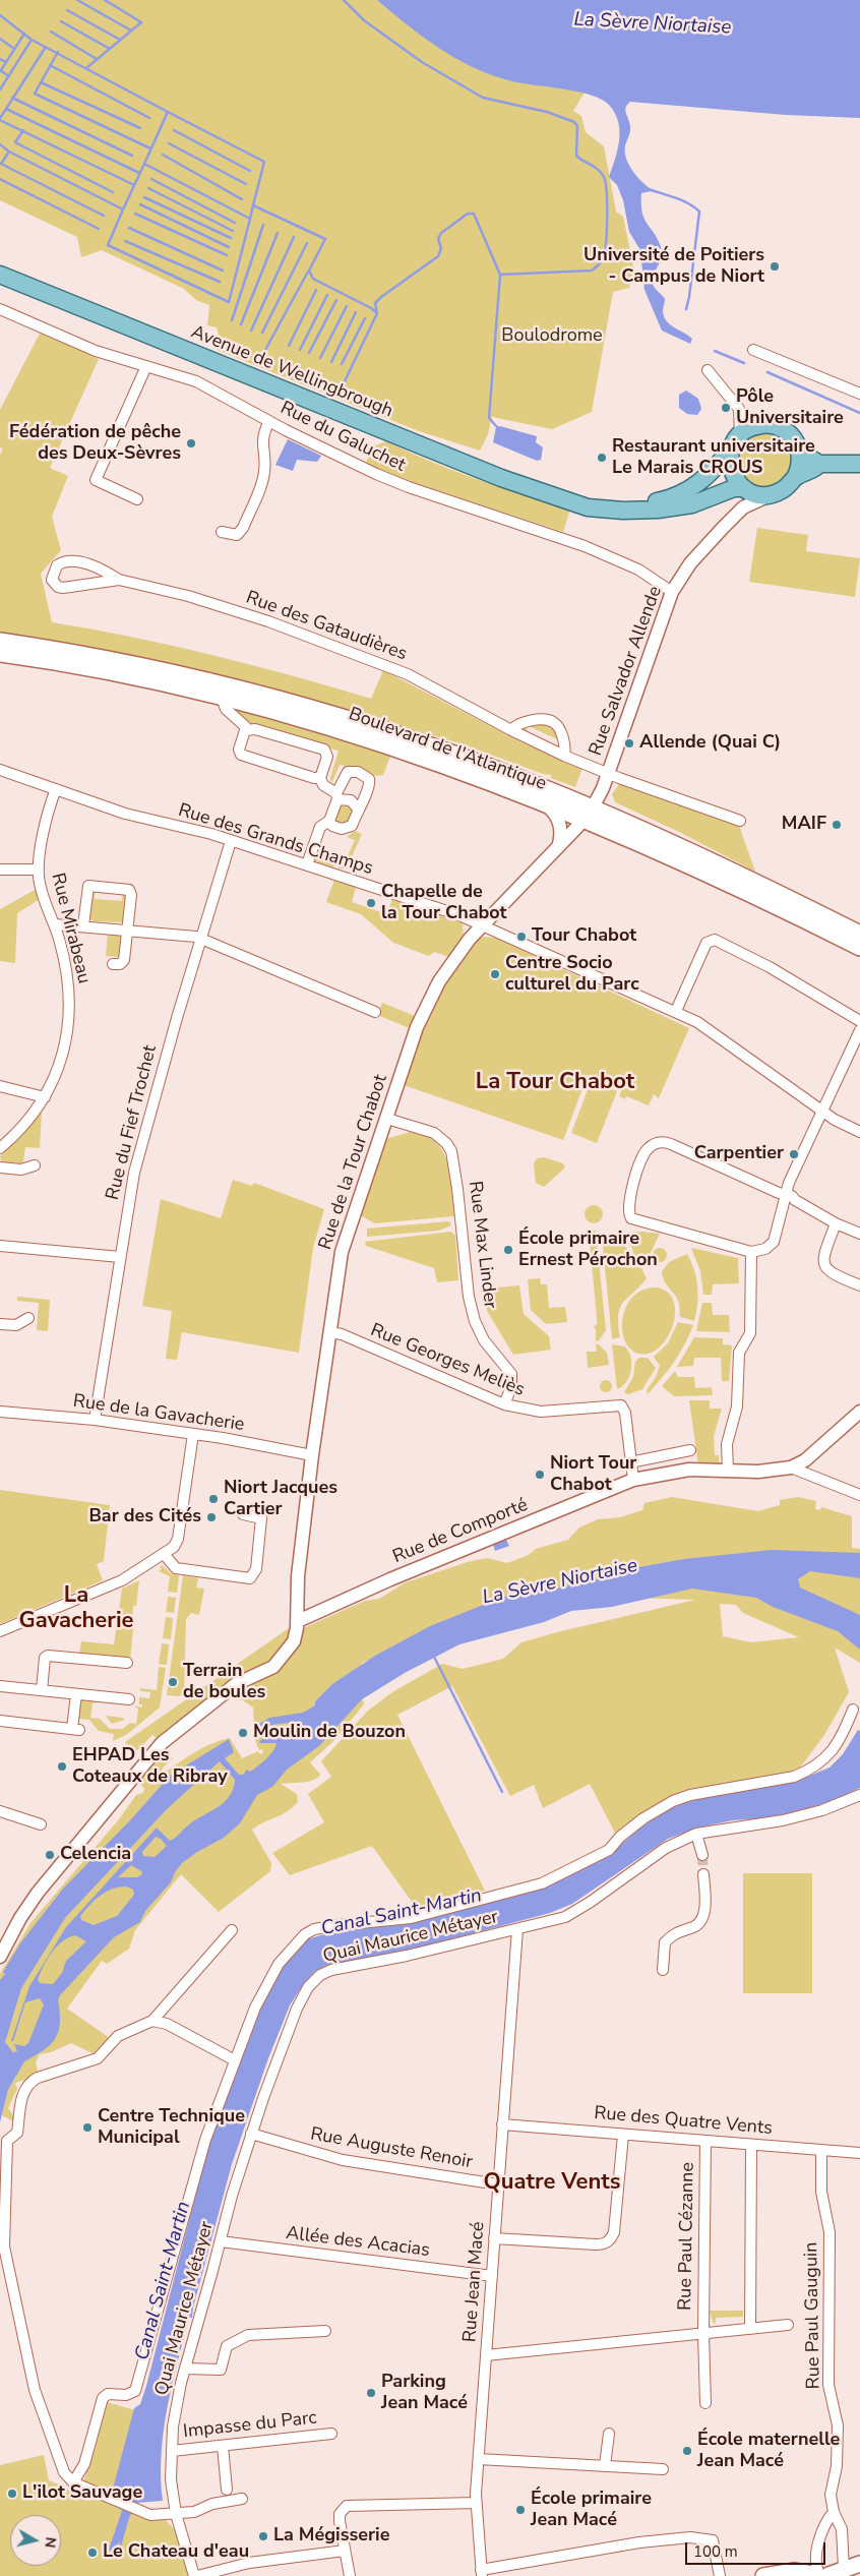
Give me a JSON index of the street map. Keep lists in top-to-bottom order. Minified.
{"streets":{"main road":["Avenue de Wellingbrough","Boulevard de l'Atlantique"],"street":["Rue du Galuchet","Rue des Gataudières","Rue Salvador Allende","Rue des Grands Champs","Rue Mirabeau","Rue du Fief Trochet","Rue de la Tour Chabot","Rue Max Linder","Rue Georges Meliès","Rue de la Gavacherie","Rue de Comporté","Quai Maurice Métayer","Rue des Quatre Vents","Rue Auguste Renoir","Rue Paul Cézanne","Allée des Acacias","Rue Jean Macé","Rue Paul Gauguin","Impasse du Parc"]},"crossings":[["Rue du Galuchet","Rue Salvador Allende"],["Rue des Gataudières","Rue Salvador Allende"],["Rue Salvador Allende","Boulevard de l'Atlantique"],["Rue Salvador Allende","Rue de la Tour Chabot"],["Boulevard de l'Atlantique","Rue de la Tour Chabot"],["Rue des Grands Champs","Rue Mirabeau"],["Rue des Grands Champs","Rue du Fief Trochet"],["Rue des Grands Champs","Rue de la Tour Chabot"],["Rue du Fief Trochet","Rue de la Gavacherie"],["Rue de la Tour Chabot","Rue Max Linder"],["Rue de la Tour Chabot","Rue Georges Meliès"],["Rue de la Tour Chabot","Rue de la Gavacherie"],["Rue de la Tour Chabot","Rue de Comporté"],["Rue Max Linder","Rue Georges Meliès"],["Quai Maurice Métayer","Rue Auguste Renoir"],["Quai Maurice Métayer","Allée des Acacias"],["Quai Maurice Métayer","Rue Jean Macé"],["Quai Maurice Métayer","Impasse du Parc"],["Rue des Quatre Vents","Rue Paul Cézanne"],["Rue des Quatre Vents","Rue Jean Macé"],["Rue des Quatre Vents","Rue Paul Gauguin"],["Rue Auguste Renoir","Rue Jean Macé"],["Allée des Acacias","Rue Jean Macé"]],"districts":["La Tour Chabot","La Gavacherie","Quatre Vents"],"water":["La Sèvre Niortaise","Canal Saint-Martin"],"parks":["Boulodrome"],"places":["Université de Poitiers - Campus de Niort","Pôle Universitaire","Fédération de pêche des Deux-Sèvres","Restaurant universitaire Le Marais CROUS","Allende (Quai C)","MAIF","Chapelle de la Tour Chabot","Tour Chabot","Centre Socio culturel du Parc","Carpentier","École primaire Ernest Pérochon","Niort Tour Chabot","Niort Jacques Cartier","Bar des Cités","Terrain de boules","Moulin de Bouzon","EHPAD Les Coteaux de Ribray","Celencia","Centre Technique Municipal","Parking Jean Macé","École maternelle Jean Macé","L'ilot Sauvage","École primaire Jean Macé","La Mégisserie","Le Chateau d'eau"],"scale_bar":"100 m","north":"right"}
